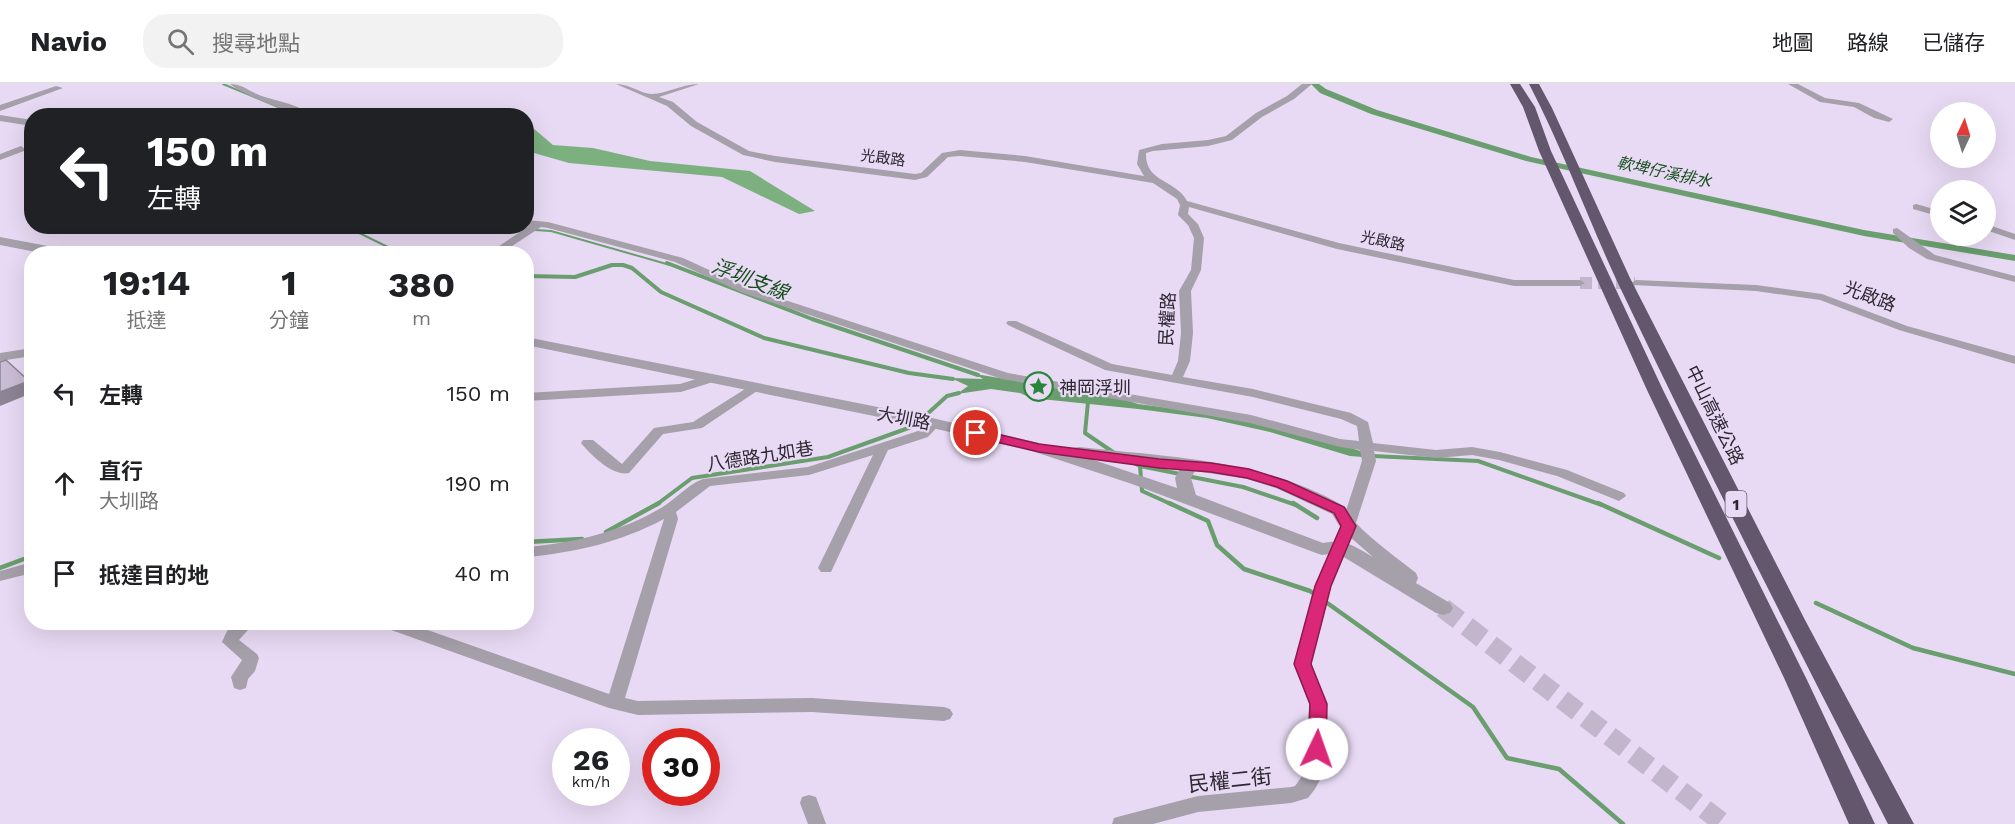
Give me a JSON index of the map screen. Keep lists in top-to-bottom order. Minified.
{"streets":{"highway":["中山高速公路","1"],"street":["光啟路","民權路","大圳路","八德路九如巷","民權二街"]},"crossings":[["光啟路","民權路"],["大圳路","八德路九如巷"],["大圳路","民權二街"]],"water":["軟埤仔溪排水","浮圳支線"],"places":{"place":["神岡浮圳"]},"north":"top","page":{"header":"Navio","search":"搜尋地點","nav":["地圖","路線","已儲存"],"turn":["150 m","左轉"],"eta":["19:14","抵達","1","分鐘","380","m"],"list":[{"name":"左轉","value":"150 m"},{"name":"直行","note":"大圳路","value":"190 m"},{"name":"抵達目的地","value":"40 m"}],"speed":"26 km/h","limit":"30"}}
